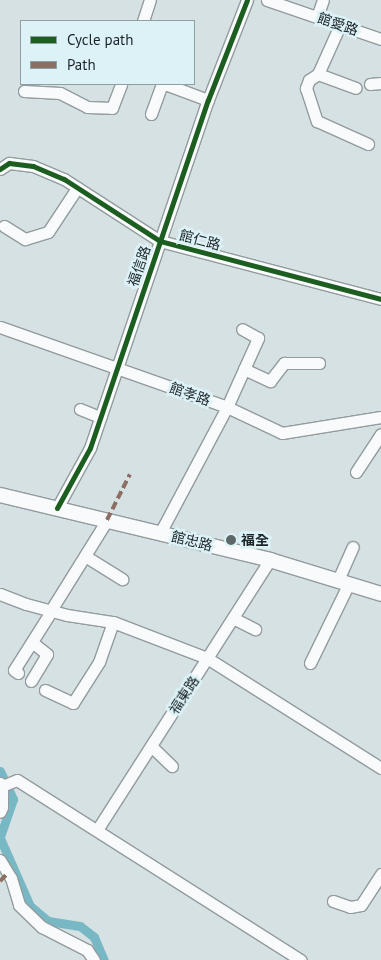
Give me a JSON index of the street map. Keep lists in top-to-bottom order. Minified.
{"streets":{"main road":["館忠路"],"street":["館愛路","館仁路","福信路","館孝路","福東路"]},"crossings":[["館仁路","福信路"],["福信路","館孝路"],["福信路","館忠路"],["館忠路","福東路"]],"places":["福全"],"legend":["Cycle path","Path"]}
